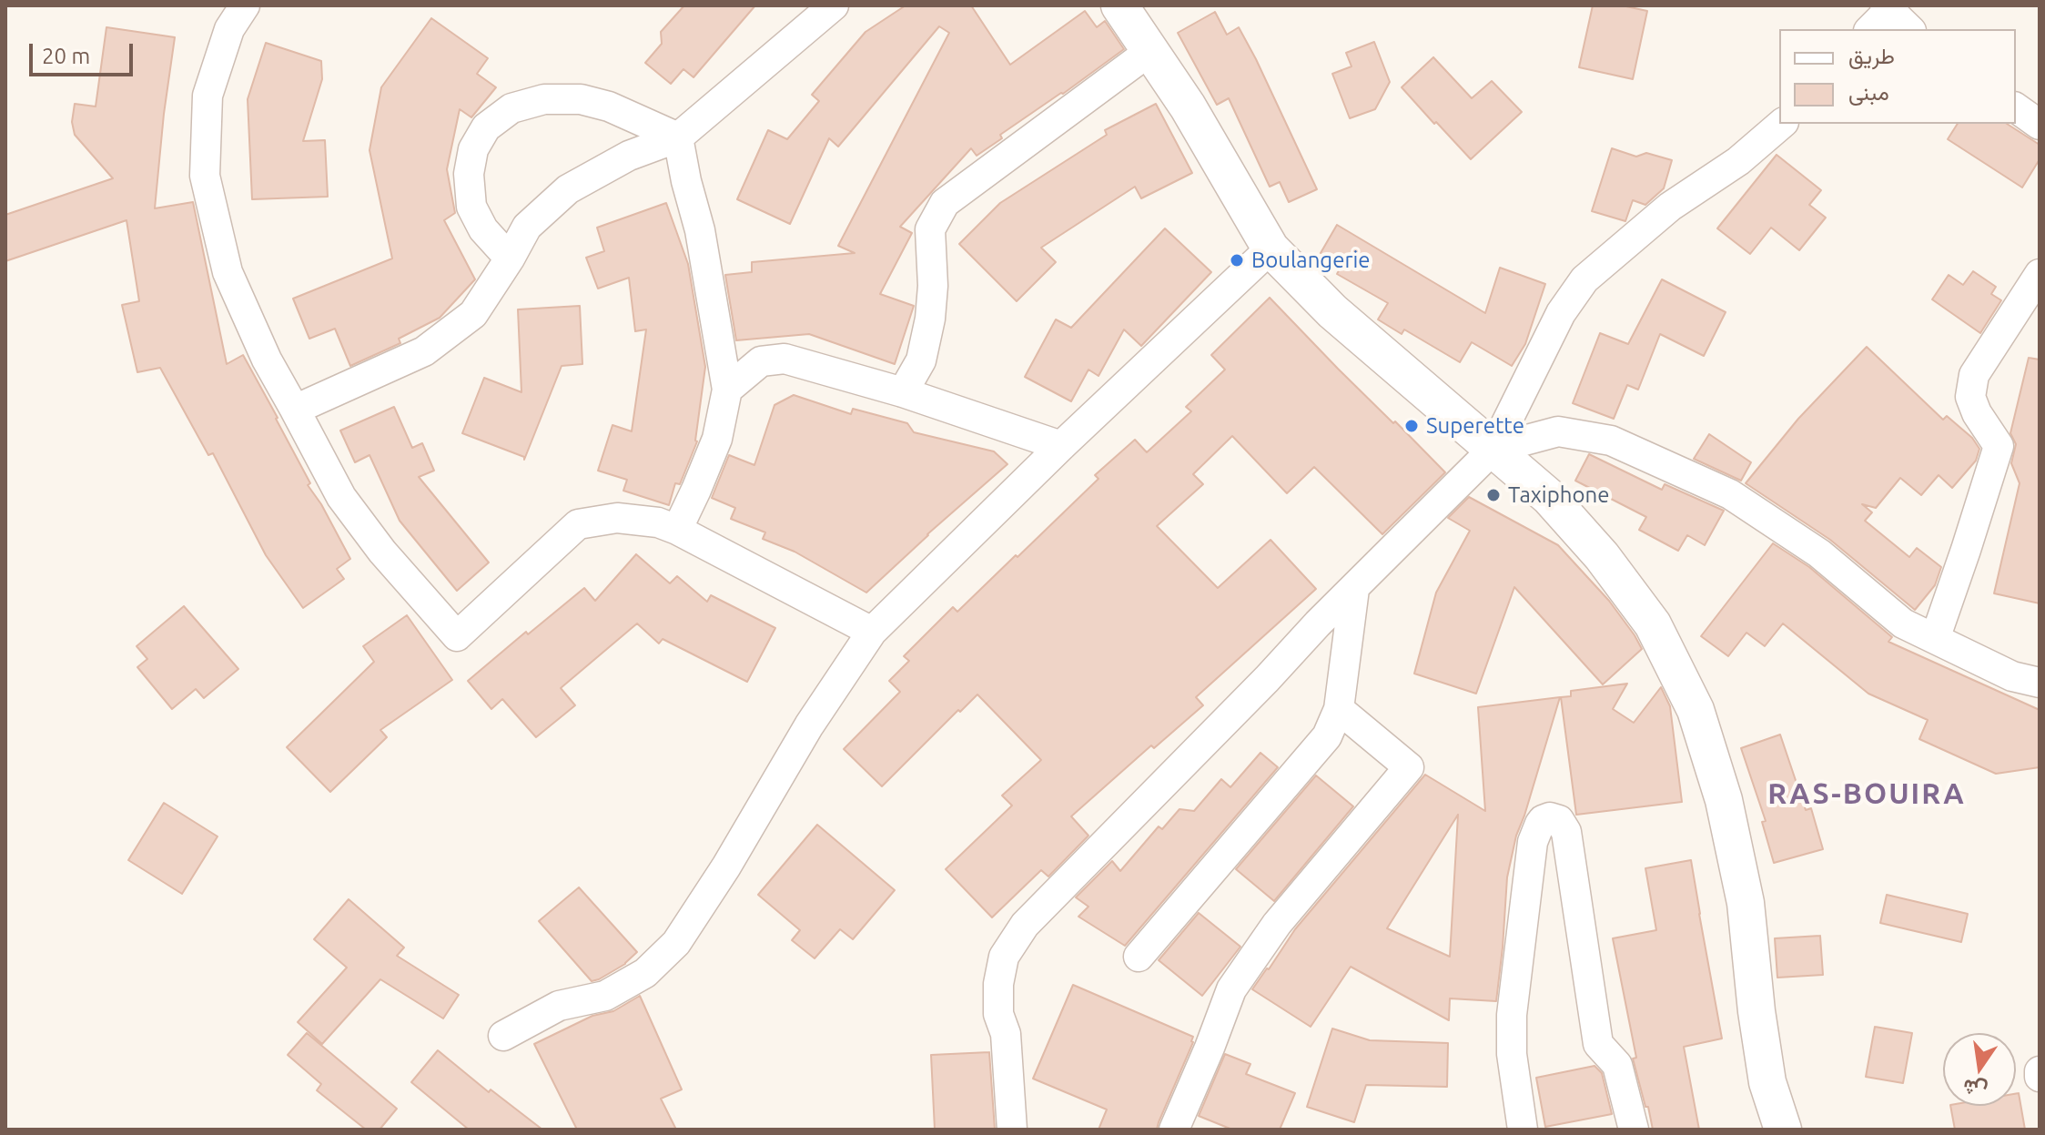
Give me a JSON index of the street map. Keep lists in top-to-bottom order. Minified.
{"districts":["RAS-BOUIRA"],"places":["Boulangerie","Superette","Taxiphone"],"legend":["طريق","مبنى"],"scale_bar":"20 m","north":"bottom"}
